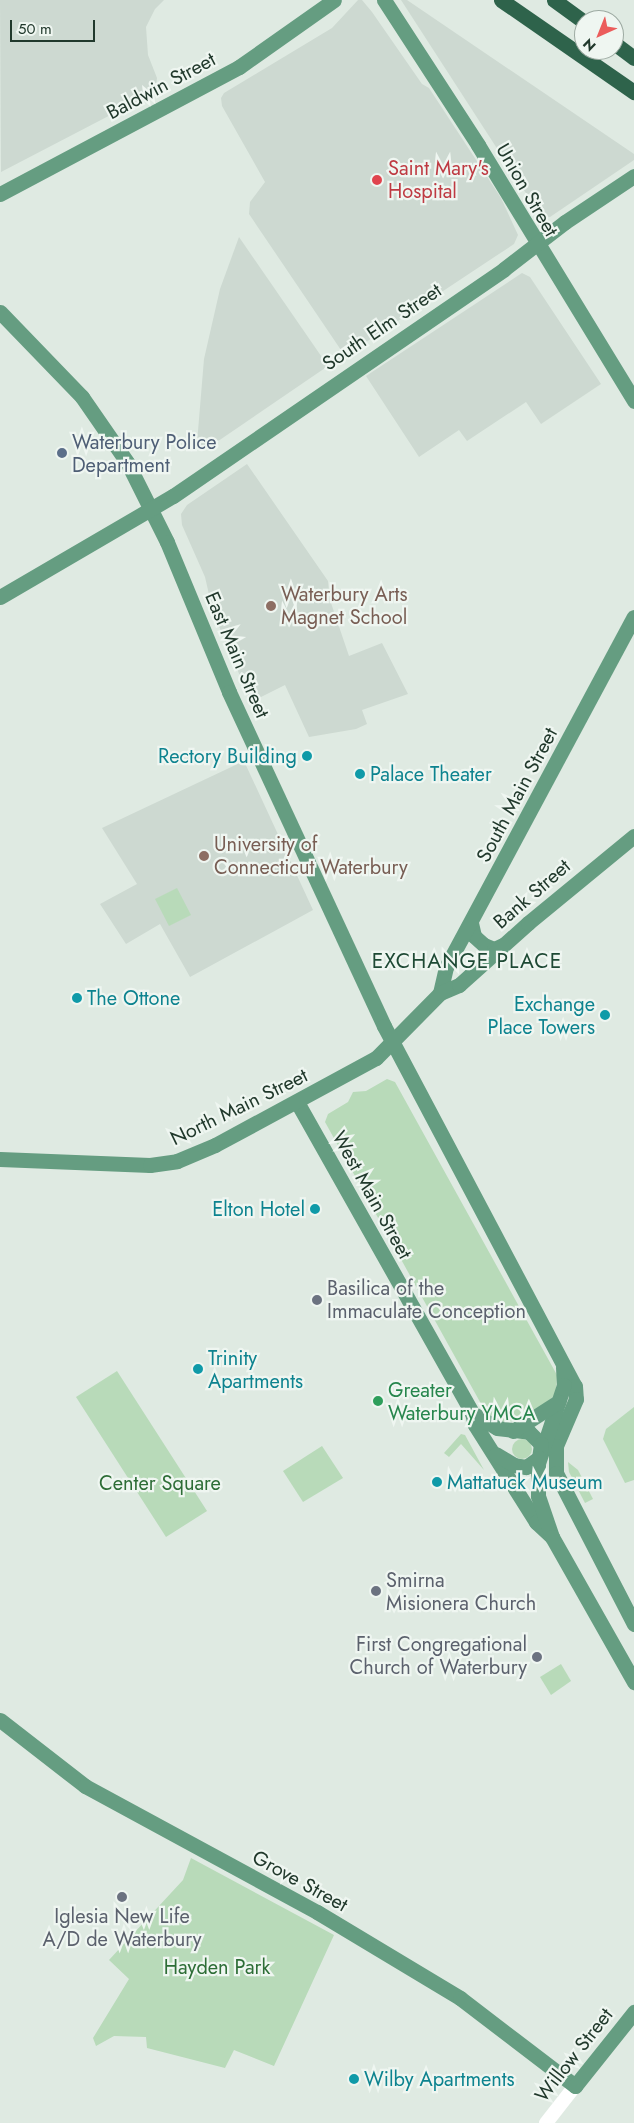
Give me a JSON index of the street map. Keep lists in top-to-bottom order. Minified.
{"streets":{"main road":["Baldwin Street","Union Street","South Elm Street","East Main Street","South Main Street","Bank Street","North Main Street","West Main Street","Grove Street","Willow Street"]},"crossings":[["Union Street","South Elm Street"],["South Elm Street","East Main Street"],["East Main Street","Bank Street"],["East Main Street","North Main Street"],["East Main Street","West Main Street"],["South Main Street","Bank Street"],["Bank Street","North Main Street"],["Bank Street","West Main Street"],["North Main Street","West Main Street"],["Grove Street","Willow Street"]],"districts":["EXCHANGE PLACE"],"parks":["Center Square","Hayden Park"],"places":["Saint Mary's Hospital","Waterbury Police Department","Waterbury Arts Magnet School","Rectory Building","Palace Theater","University of Connecticut Waterbury","The Ottone","Exchange Place Towers","Elton Hotel","Basilica of the Immaculate Conception","Trinity Apartments","Greater Waterbury YMCA","Mattatuck Museum","Smirna Misionera Church","First Congregational Church of Waterbury","Iglesia New Life A/D de Waterbury","Wilby Apartments"],"scale_bar":"50 m","north":"bottom left"}
